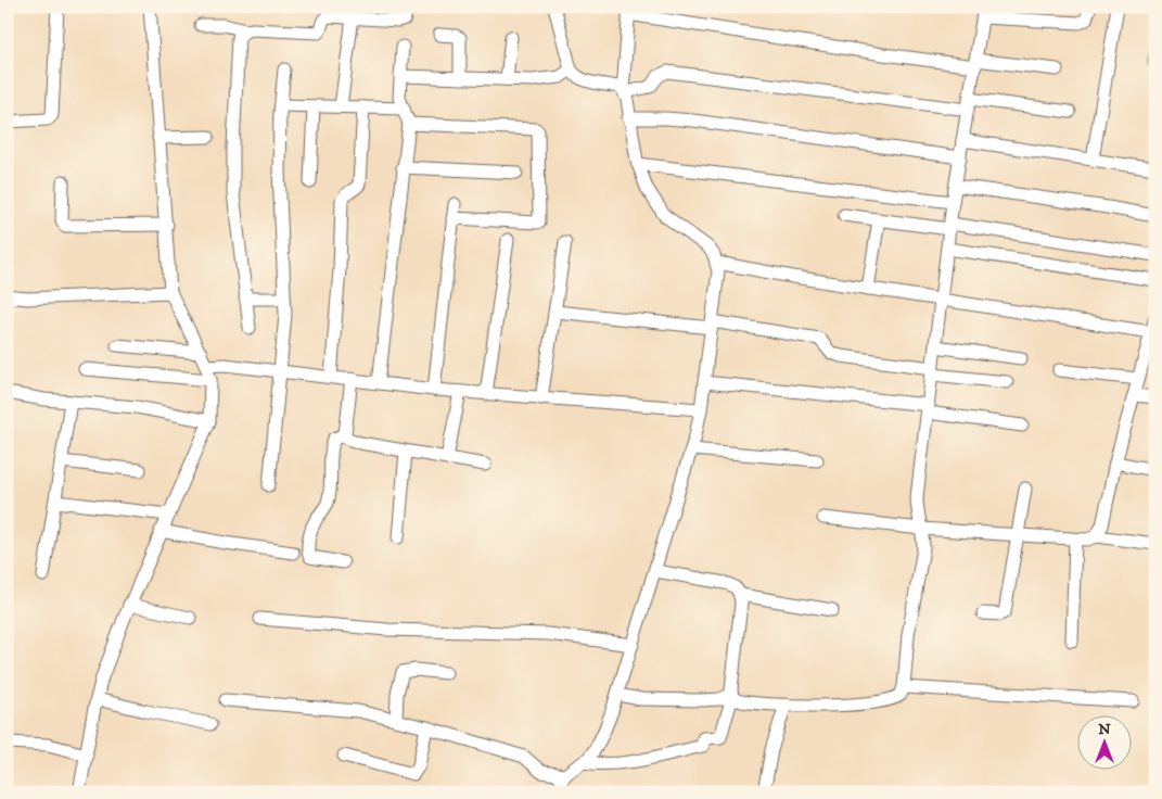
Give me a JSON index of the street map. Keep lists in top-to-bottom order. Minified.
{"north":"top"}
